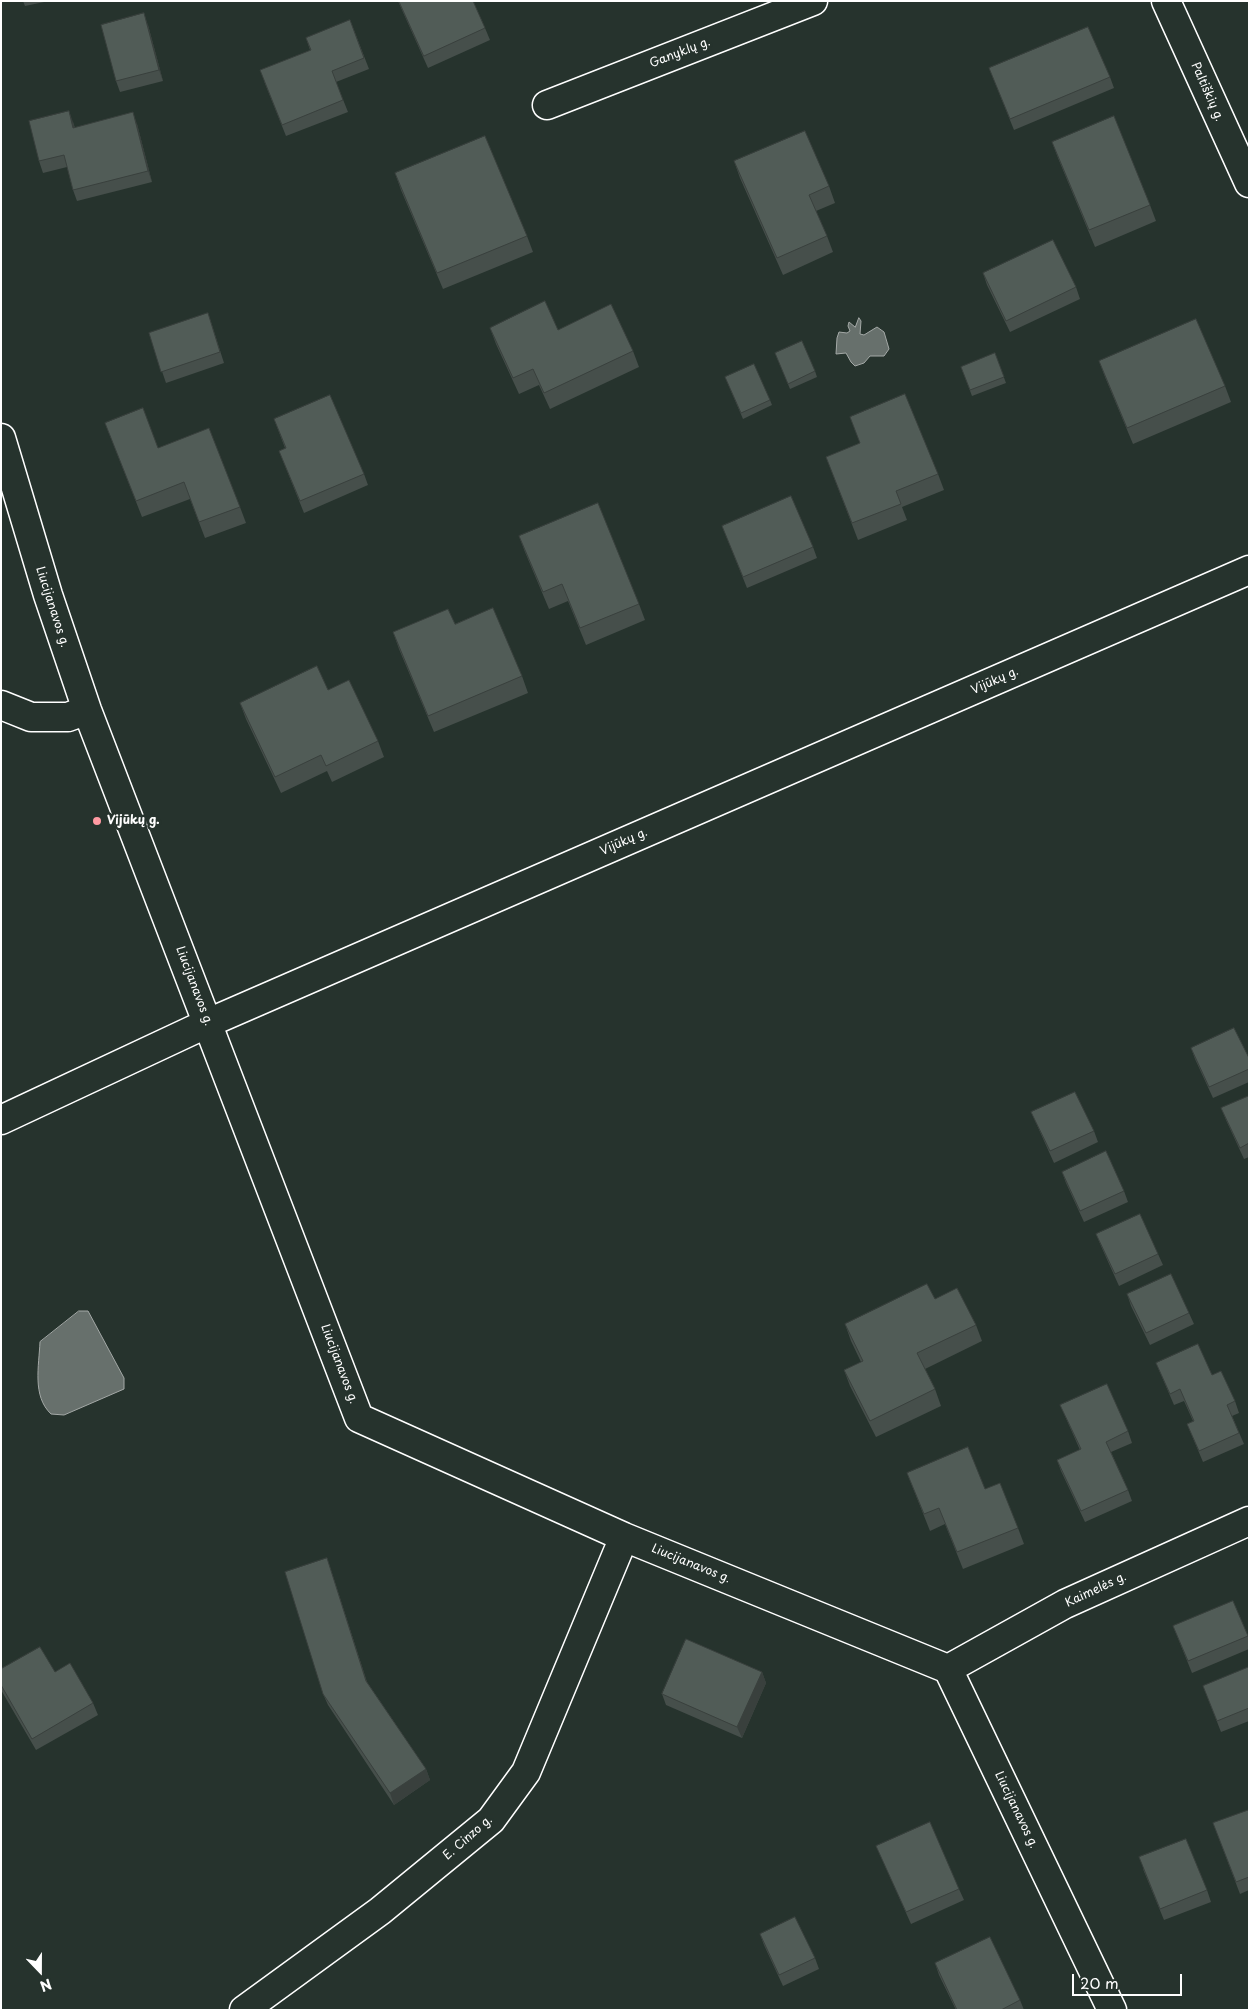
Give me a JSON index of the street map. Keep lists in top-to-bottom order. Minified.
{"streets":{"street":["Ganyklų g.","Paltiškių g.","Liucijanavos g.","Vijūkų g.","Kaimelės g.","E. Cinzo g."]},"crossings":[["Liucijanavos g.","Vijūkų g."],["Liucijanavos g.","Kaimelės g."],["Liucijanavos g.","E. Cinzo g."]],"places":["Vijūkų g."],"scale_bar":"20 m","north":"bottom"}
